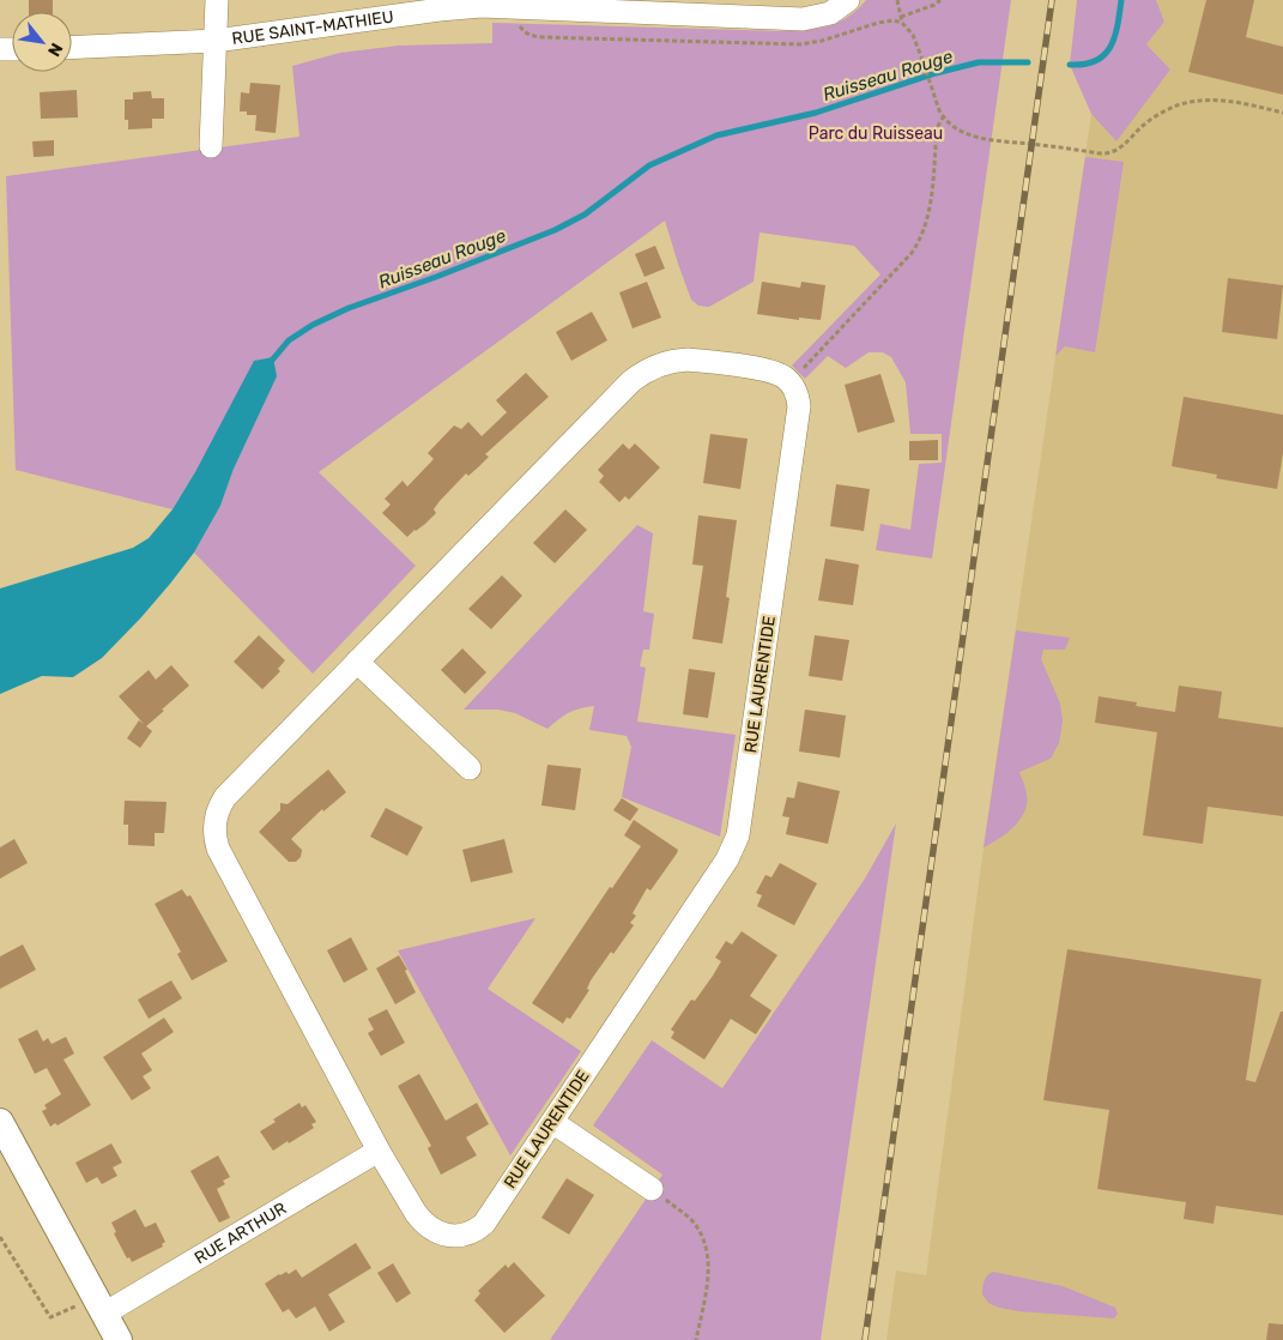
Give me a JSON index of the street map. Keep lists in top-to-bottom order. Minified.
{"streets":{"street":["RUE SAINT-MATHIEU","RUE LAURENTIDE","RUE ARTHUR"]},"crossings":[["RUE LAURENTIDE","RUE ARTHUR"]],"water":["Ruisseau Rouge"],"parks":["Parc du Ruisseau"],"north":"bottom right"}
